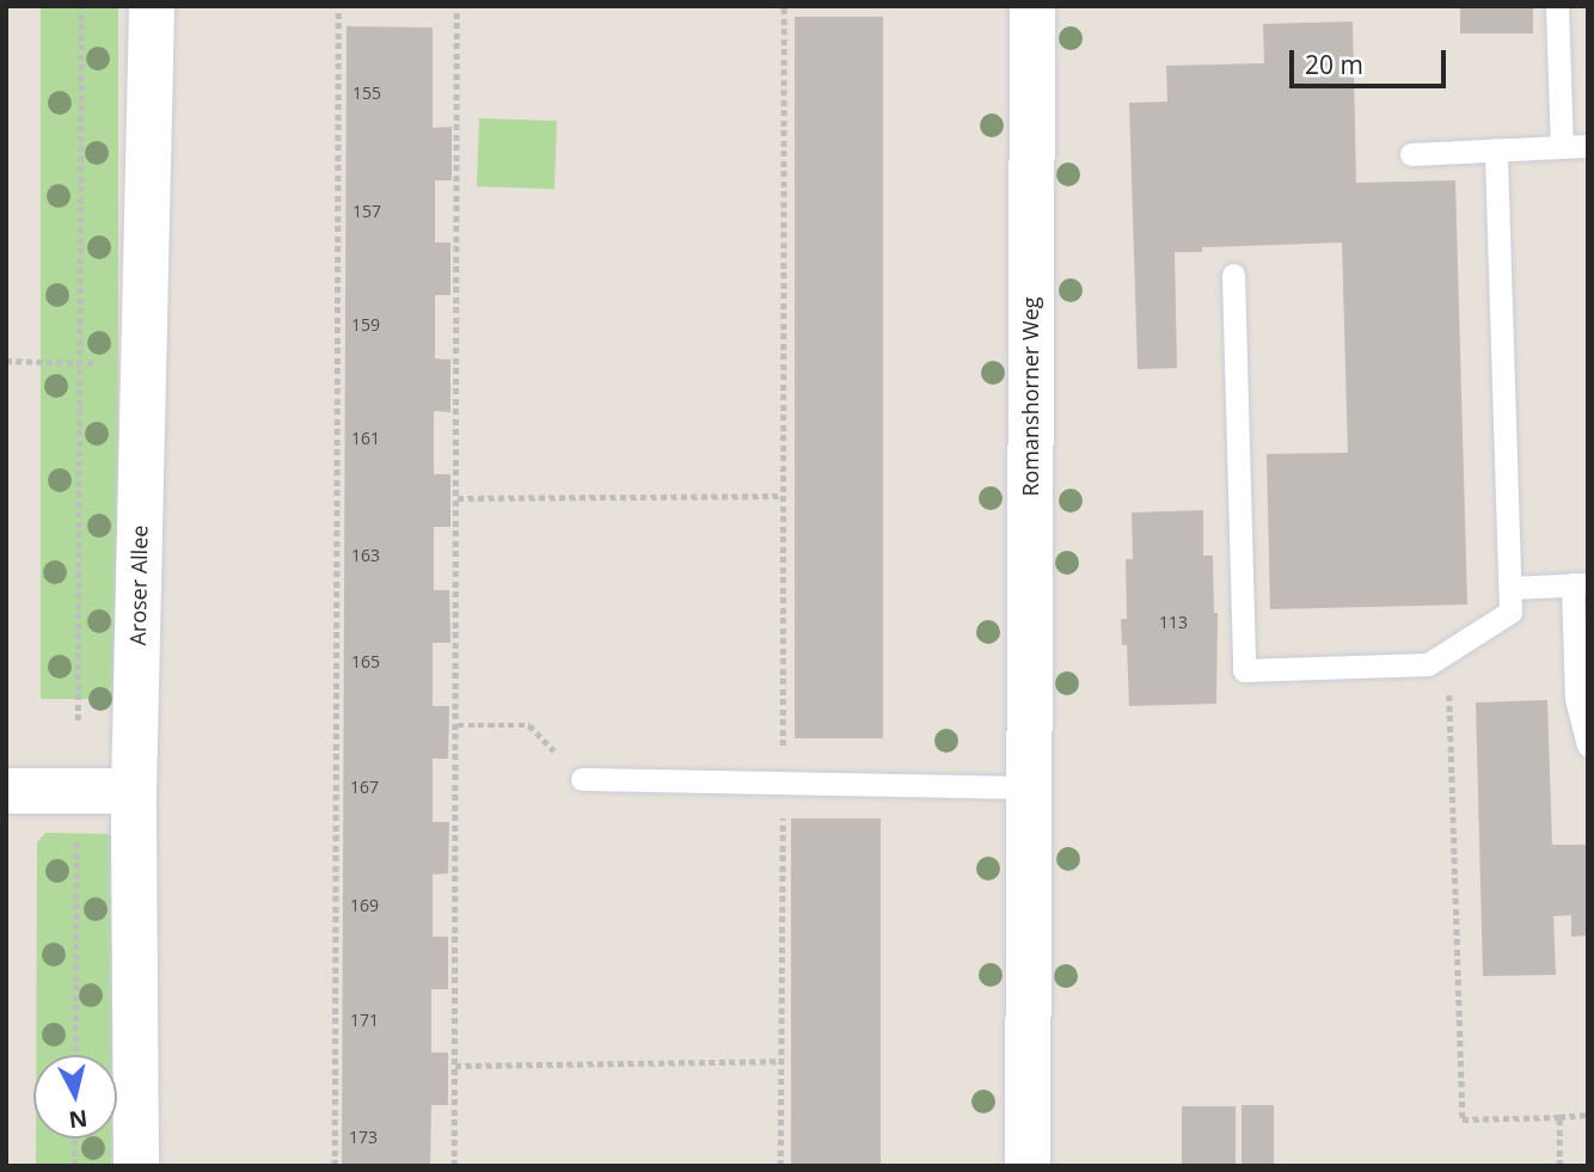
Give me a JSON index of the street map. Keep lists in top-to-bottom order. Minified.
{"streets":{"street":["Romanshorner Weg","Aroser Allee"]},"house_numbers":["155","157","159","161","163","113","165","167","169","171","173"],"scale_bar":"20 m","north":"bottom"}
